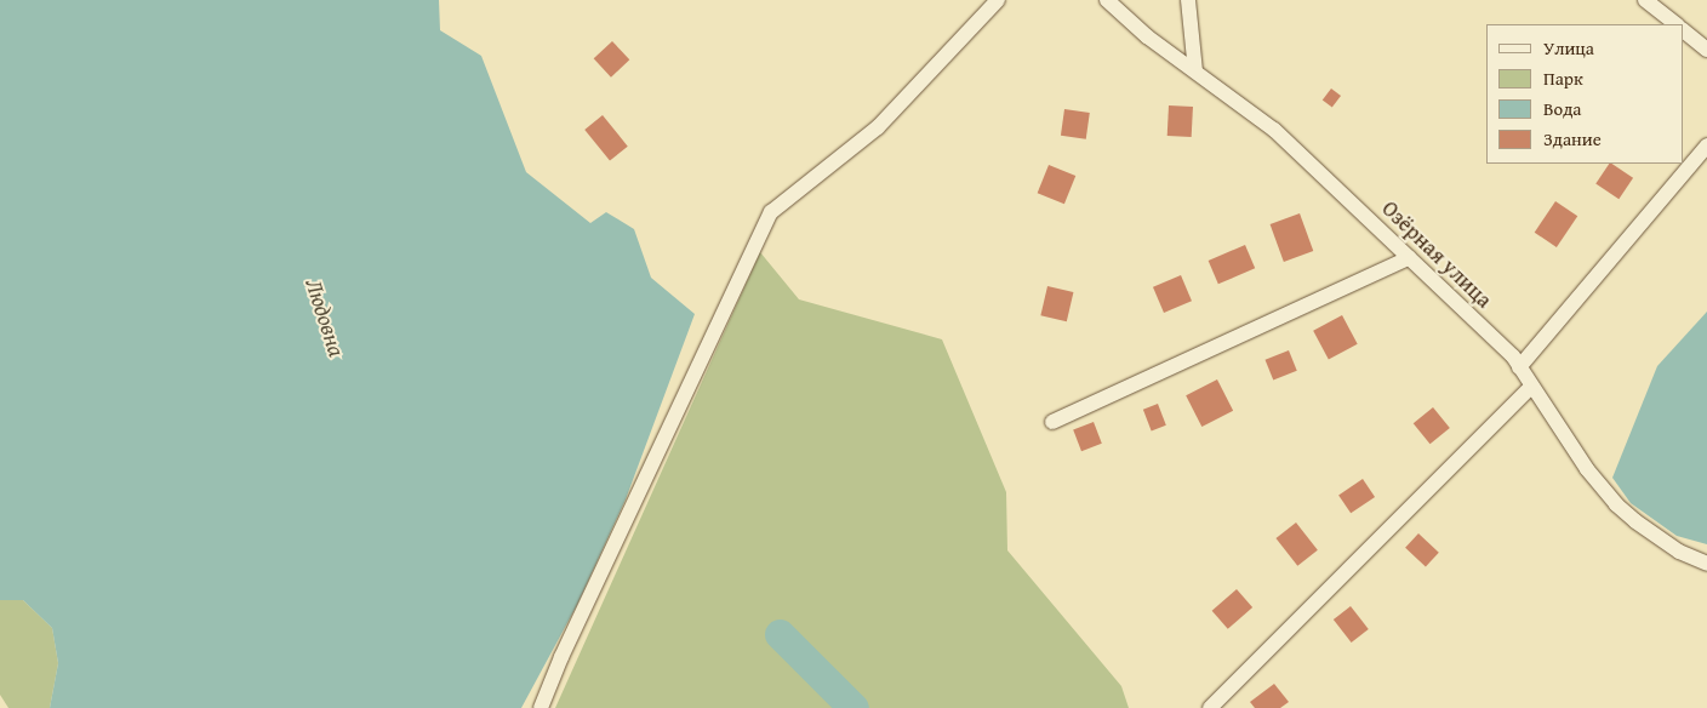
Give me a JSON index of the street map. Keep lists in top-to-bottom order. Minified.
{"streets":{"street":["Озёрная улица"]},"water":["Людовна"],"legend":["Улица","Парк","Вода","Здание"]}
